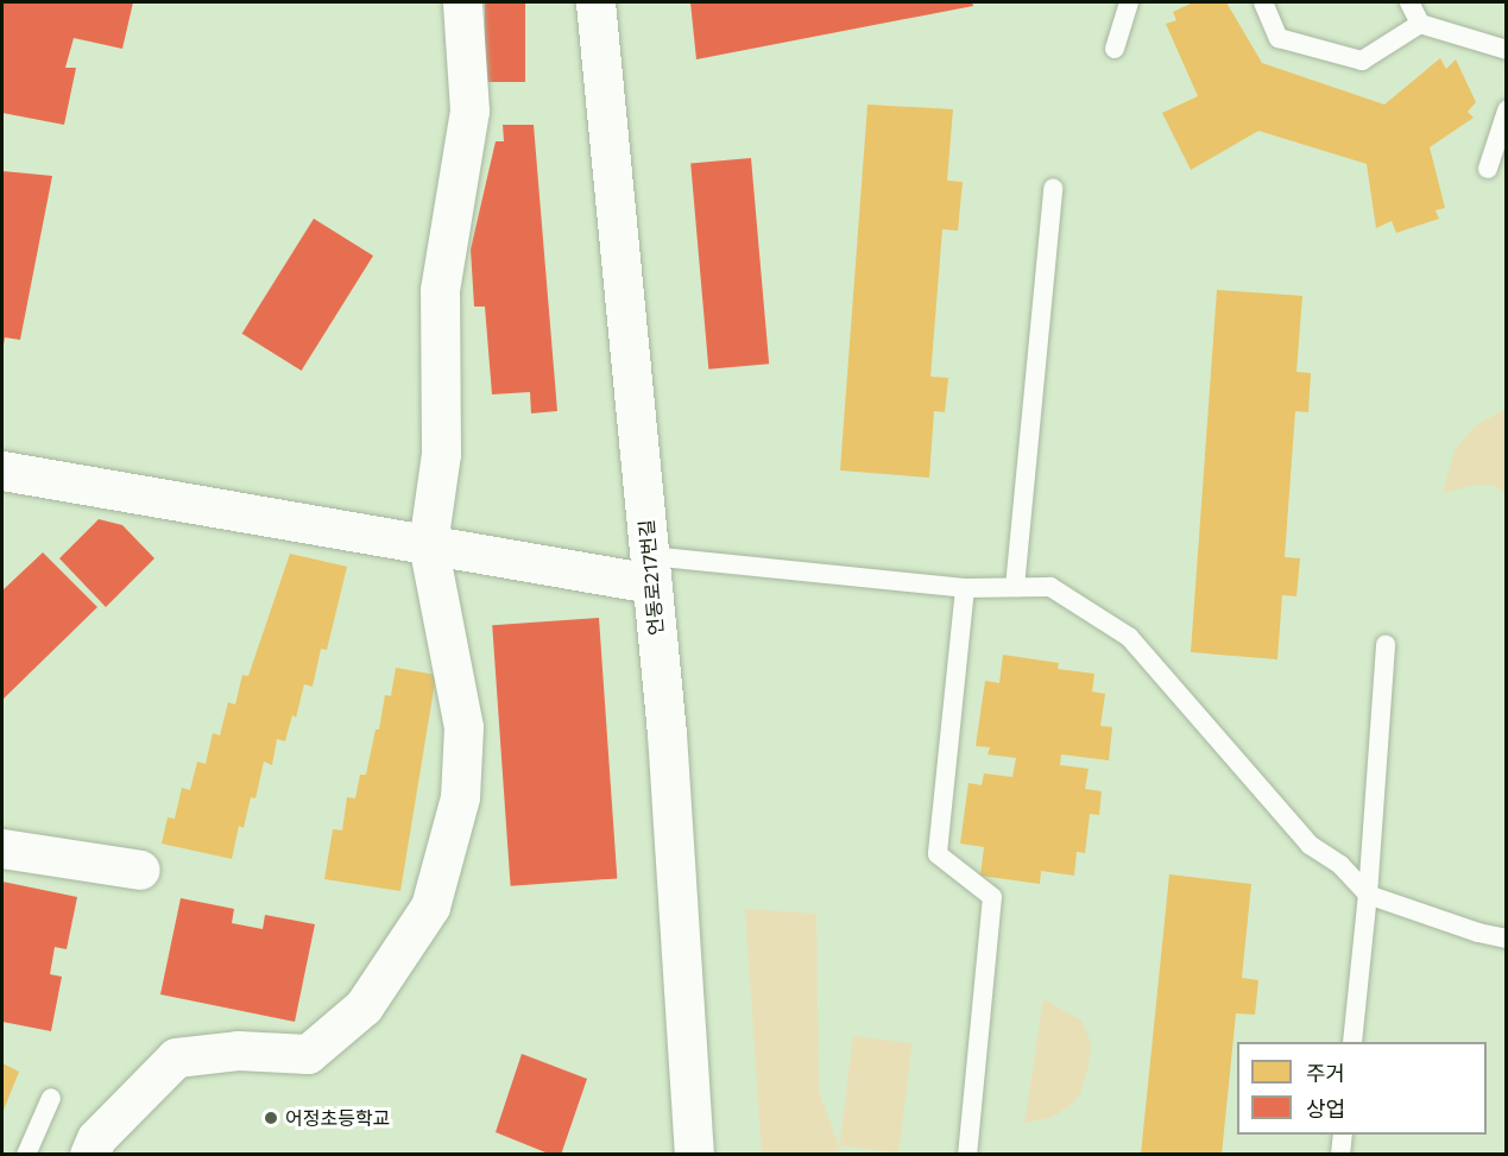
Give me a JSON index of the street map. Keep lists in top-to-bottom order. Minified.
{"streets":{"street":["언동로217번길"]},"places":["어정초등학교"],"legend":["주거","상업"]}
